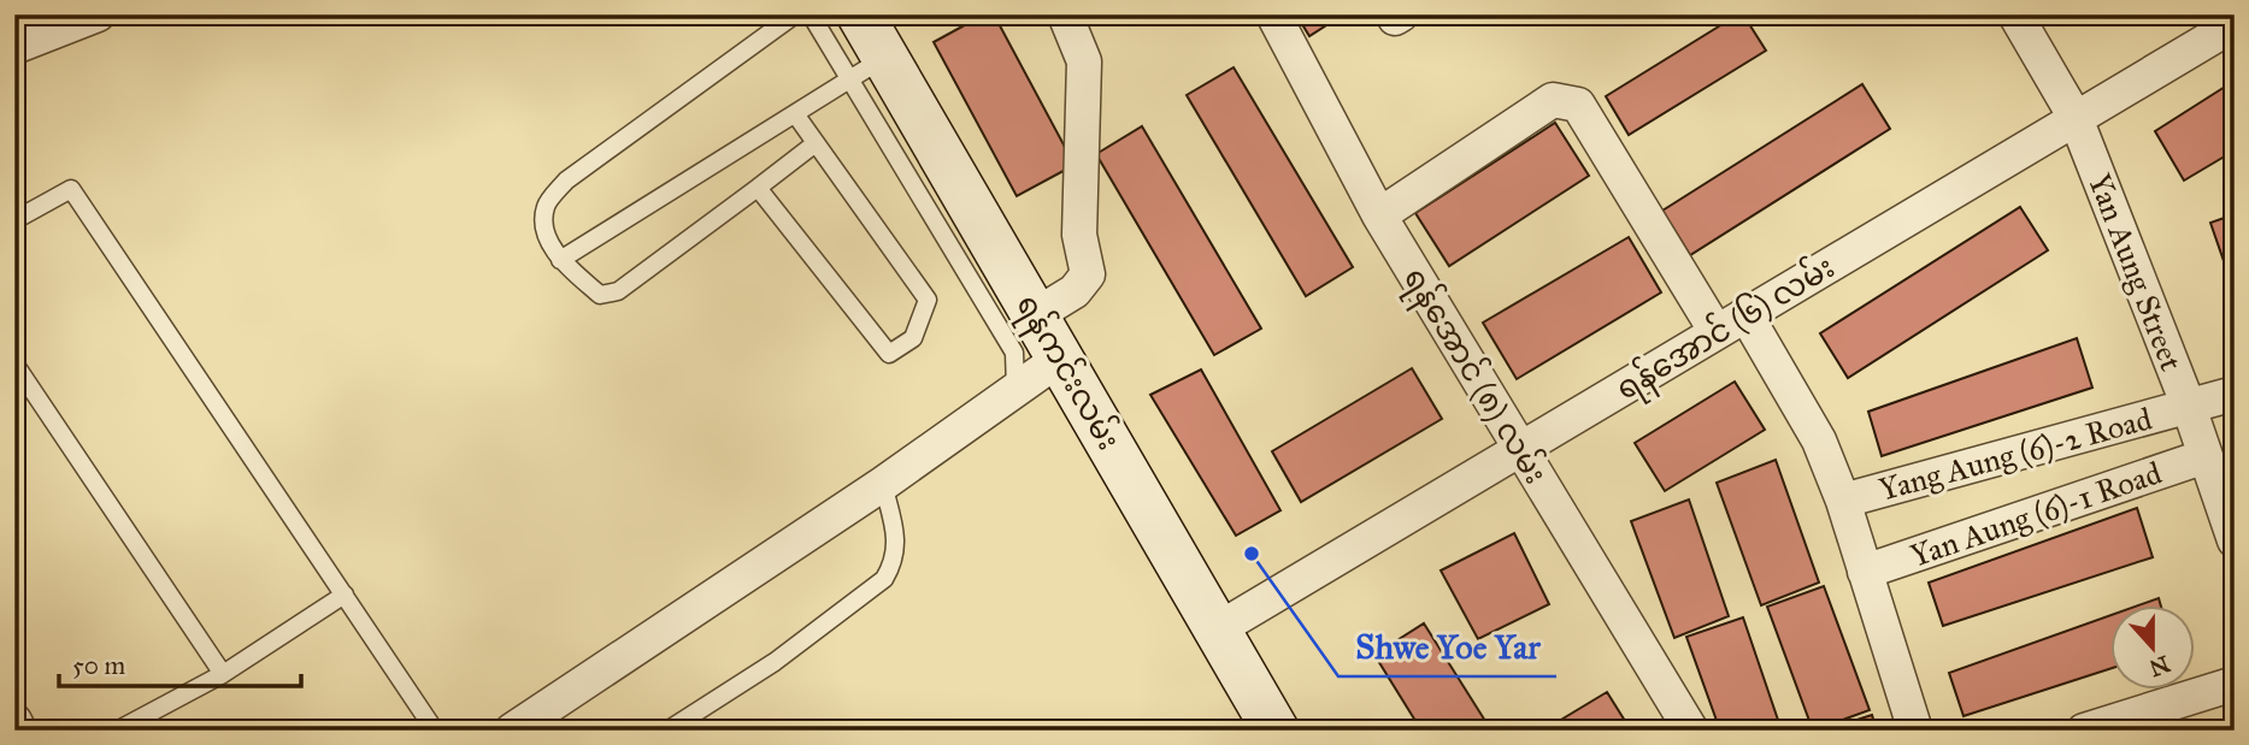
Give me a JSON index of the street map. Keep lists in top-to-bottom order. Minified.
{"streets":{"main road":["ရန်ကင်းလမ်း"],"street":["Yan Aung Street","ရန်အောင် (၆) လမ်း","ရန်အောင် (၈) လမ်း","Yang Aung (6)-2 Road","Yan Aung (6)-1 Road"]},"crossings":[["Yan Aung Street","ရန်အောင် (၆) လမ်း"],["Yan Aung Street","Yang Aung (6)-2 Road"],["Yan Aung Street","Yan Aung (6)-1 Road"],["ရန်အောင် (၆) လမ်း","ရန်ကင်းလမ်း"],["ရန်အောင် (၆) လမ်း","ရန်အောင် (၈) လမ်း"]],"places":["Shwe Yoe Yar"],"scale_bar":"50 m","north":"bottom"}
